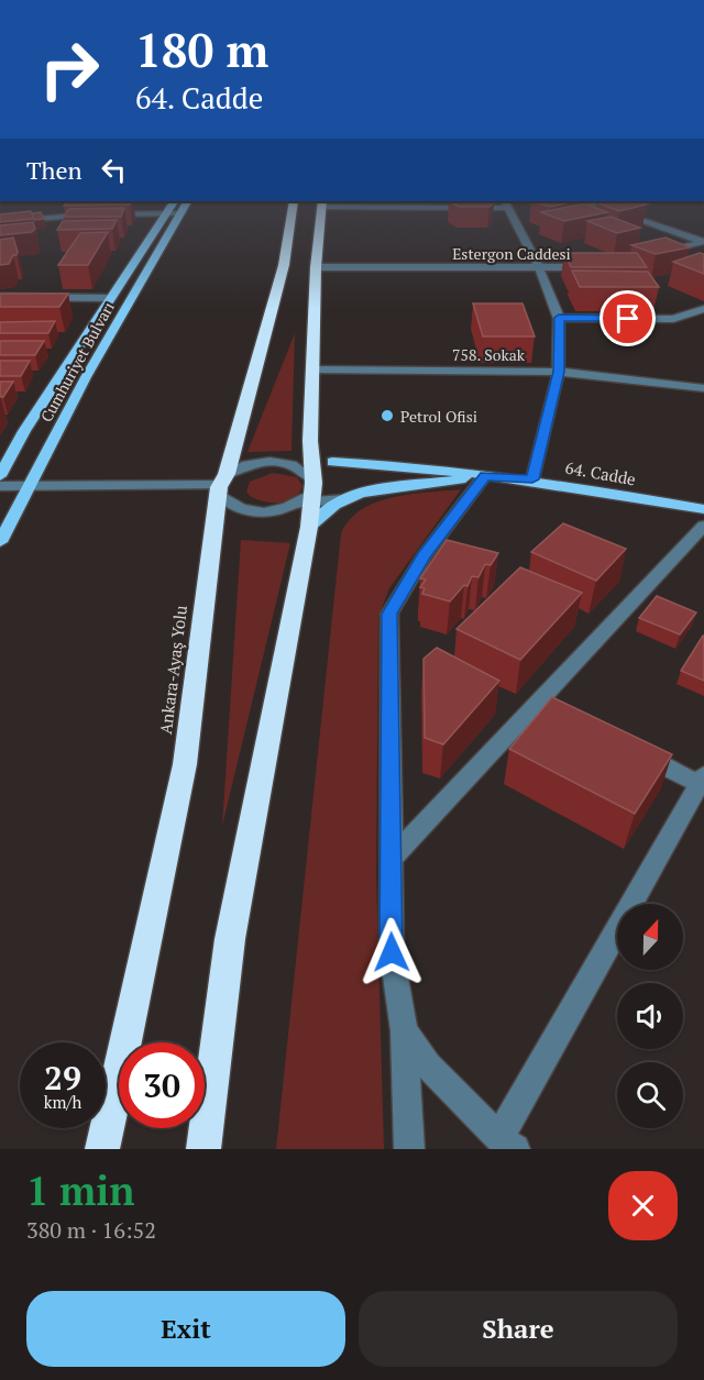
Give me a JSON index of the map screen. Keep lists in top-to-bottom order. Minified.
{"streets":{"highway":["Ankara-Ayaş Yolu"],"main road":["Cumhuriyet Bulvarı","64. Cadde"],"street":["Estergon Caddesi","758. Sokak"]},"places":["Petrol Ofisi"],"north":"top","page":{"turn":["180 m","64. Cadde"],"then":"Then","speed":"29 km/h","limit":"30","heading":["1 min","380 m · 16:52"],"buttons":["Exit","Share"]}}
